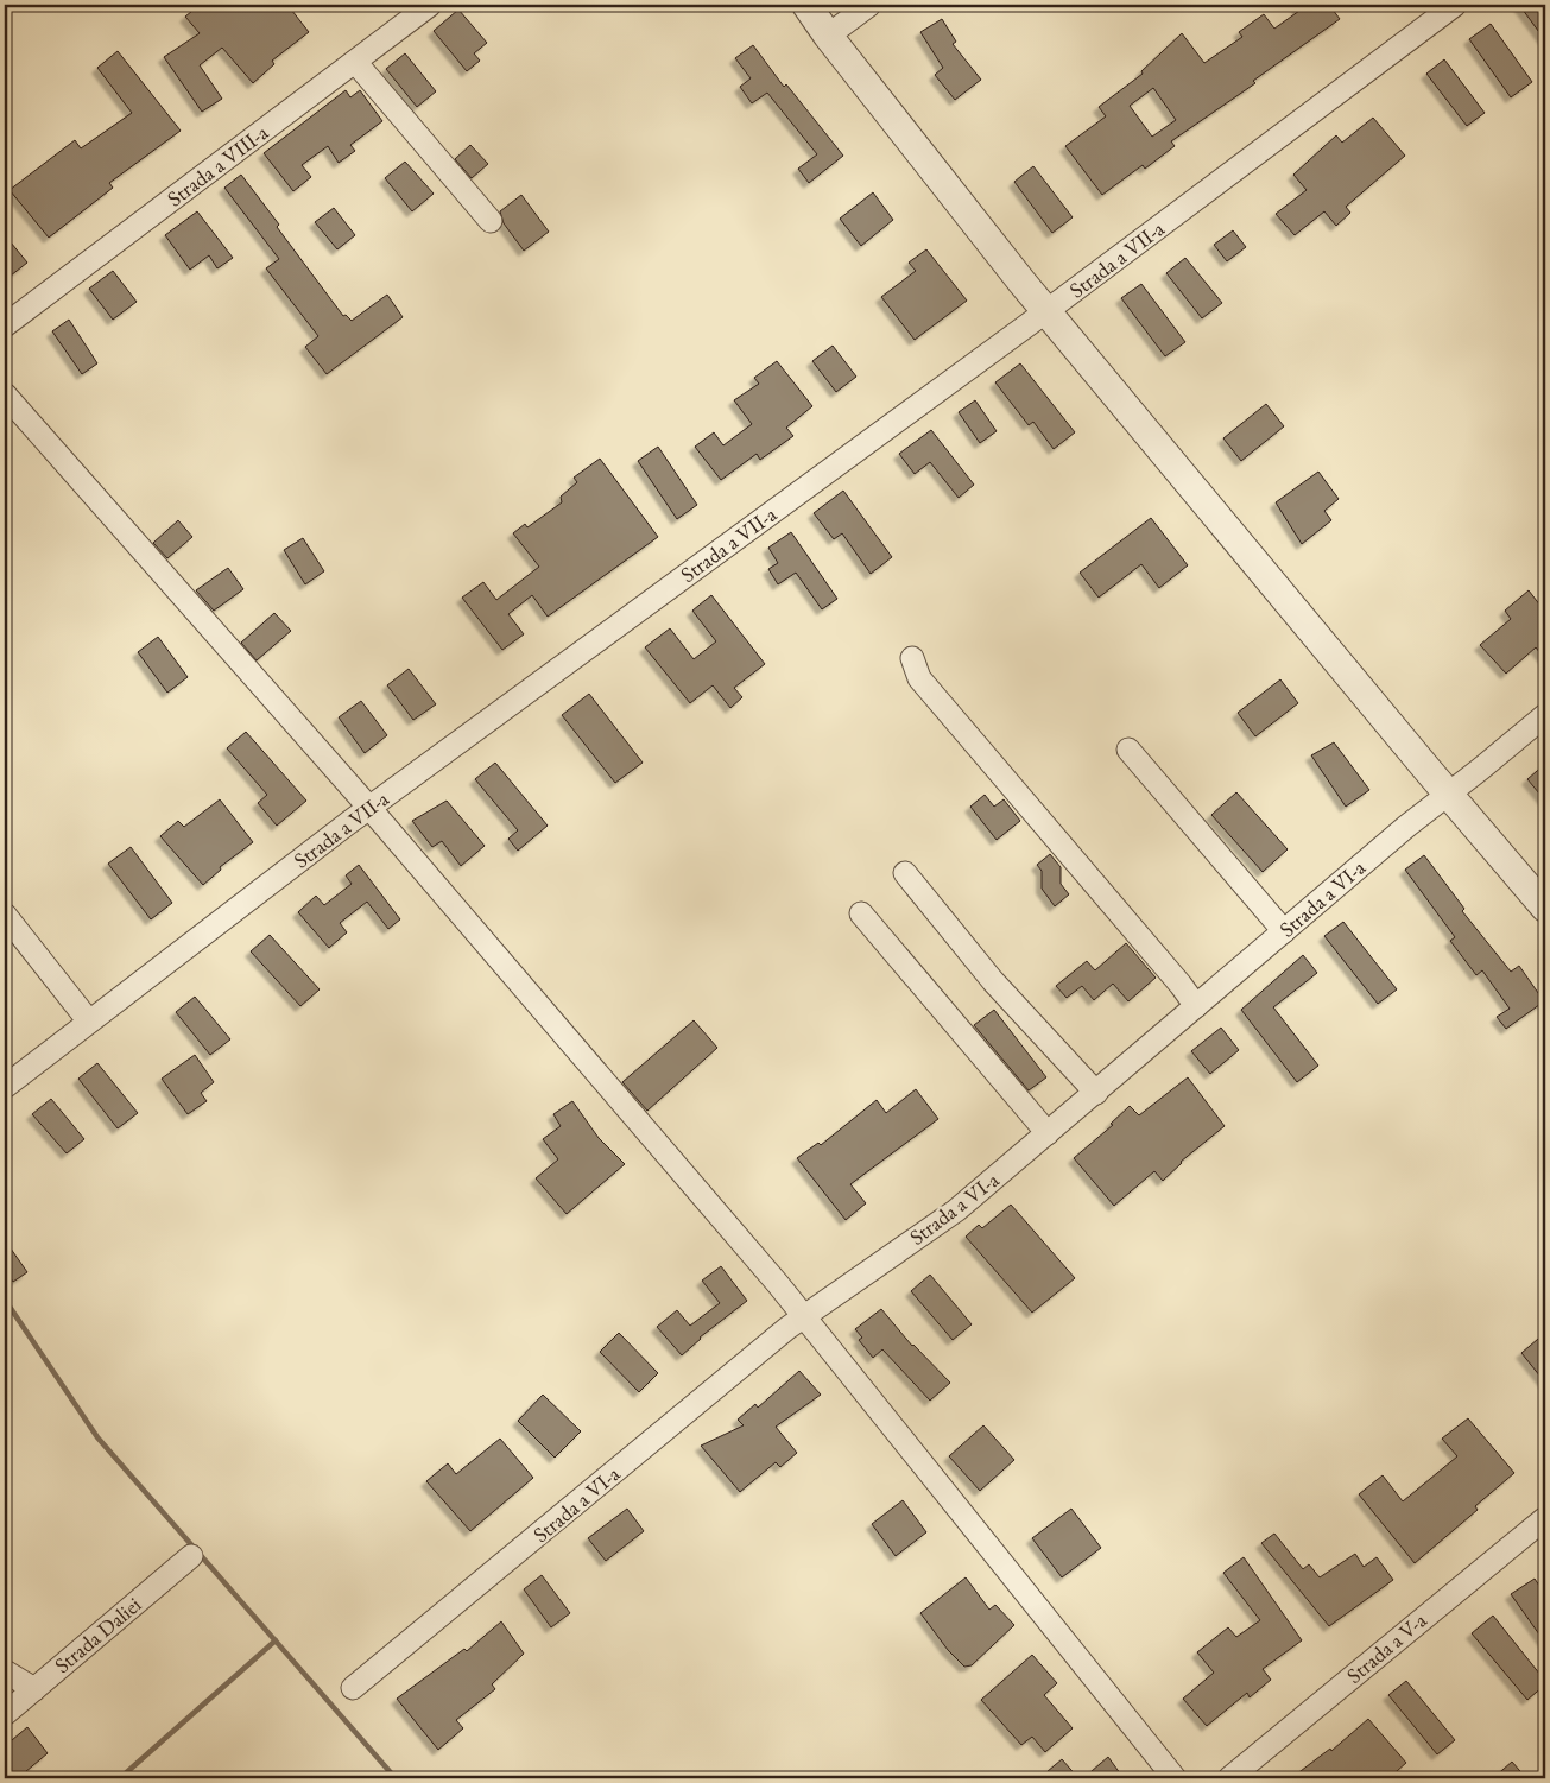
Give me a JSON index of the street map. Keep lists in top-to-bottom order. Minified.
{"streets":{"street":["Strada a VIII-a","Strada a VII-a","Strada a VI-a","Strada Daliei","Strada a V-a"]}}
